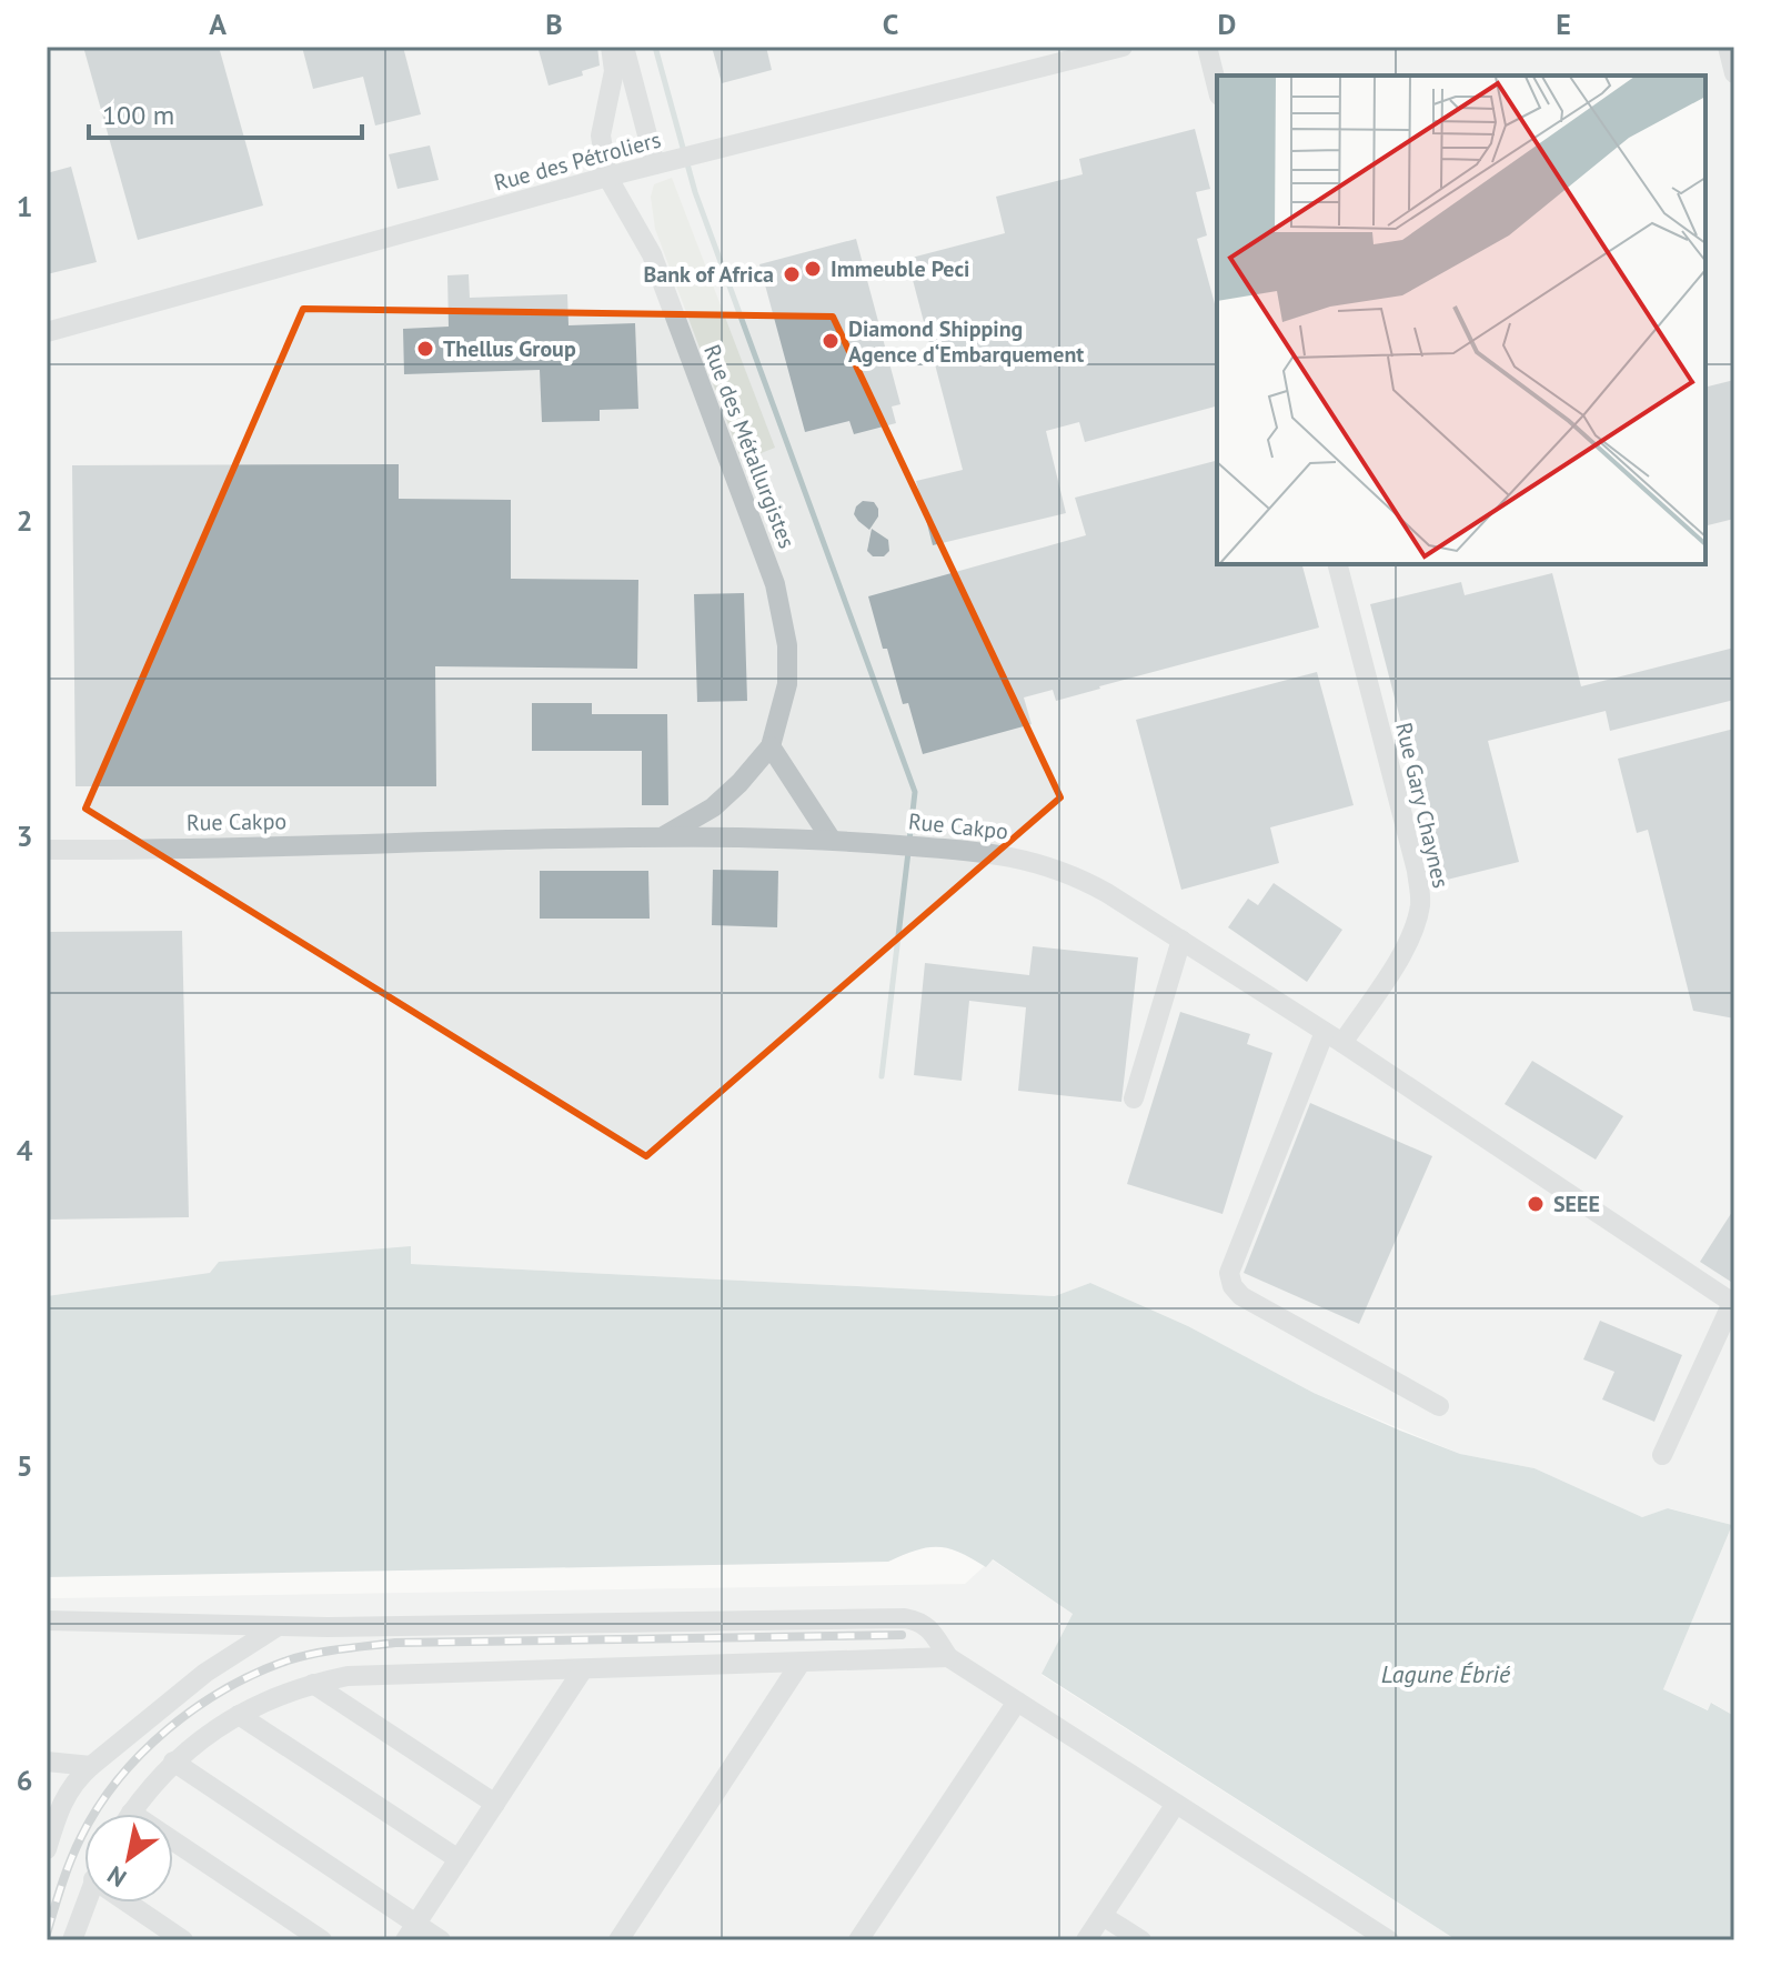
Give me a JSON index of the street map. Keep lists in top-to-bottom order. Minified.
{"streets":{"street":["Rue des Pétroliers","Rue des Métallurgistes","Rue Gary Chaynes","Rue Cakpo"]},"crossings":[["Rue des Pétroliers","Rue des Métallurgistes"],["Rue des Métallurgistes","Rue Cakpo"],["Rue Gary Chaynes","Rue Cakpo"]],"water":["Lagune Ébrié"],"places":["Immeuble Peci","Bank of Africa","Diamond Shipping Agence d‘Embarquement","Thellus Group","SEEE"],"scale_bar":"100 m","north":"bottom left","grid":{"columns":["A","B","C","D","E"],"rows":["1","2","3","4","5","6"]}}
